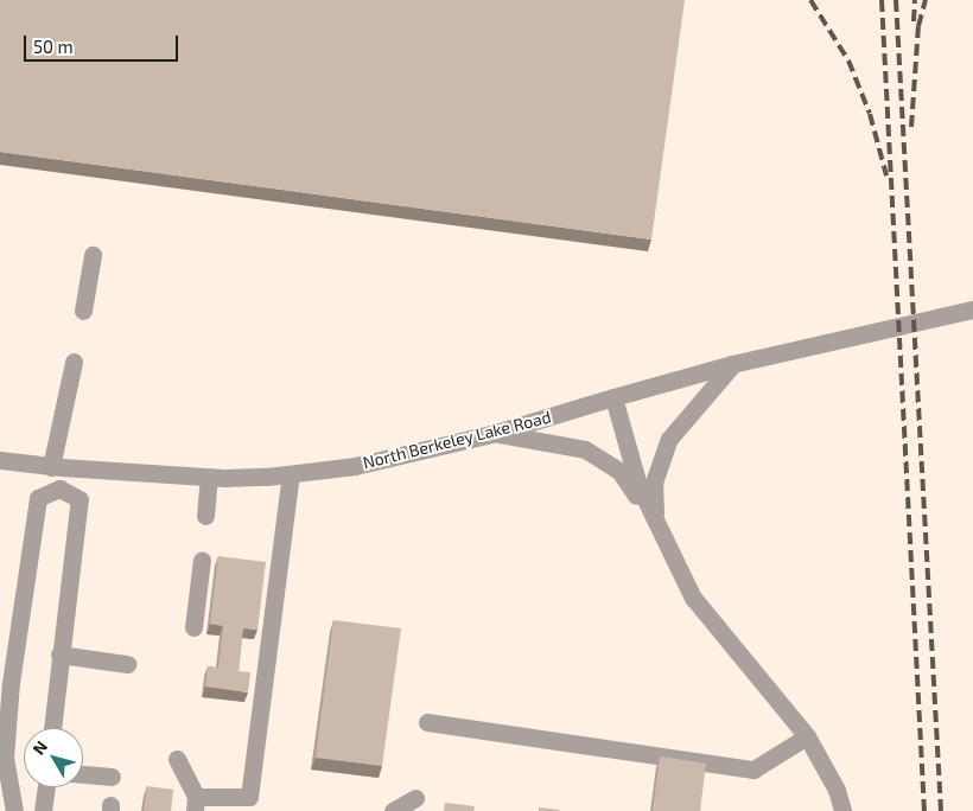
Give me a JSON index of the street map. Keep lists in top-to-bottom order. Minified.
{"streets":{"street":["North Berkeley Lake Road"]},"scale_bar":"50 m","north":"top left"}
